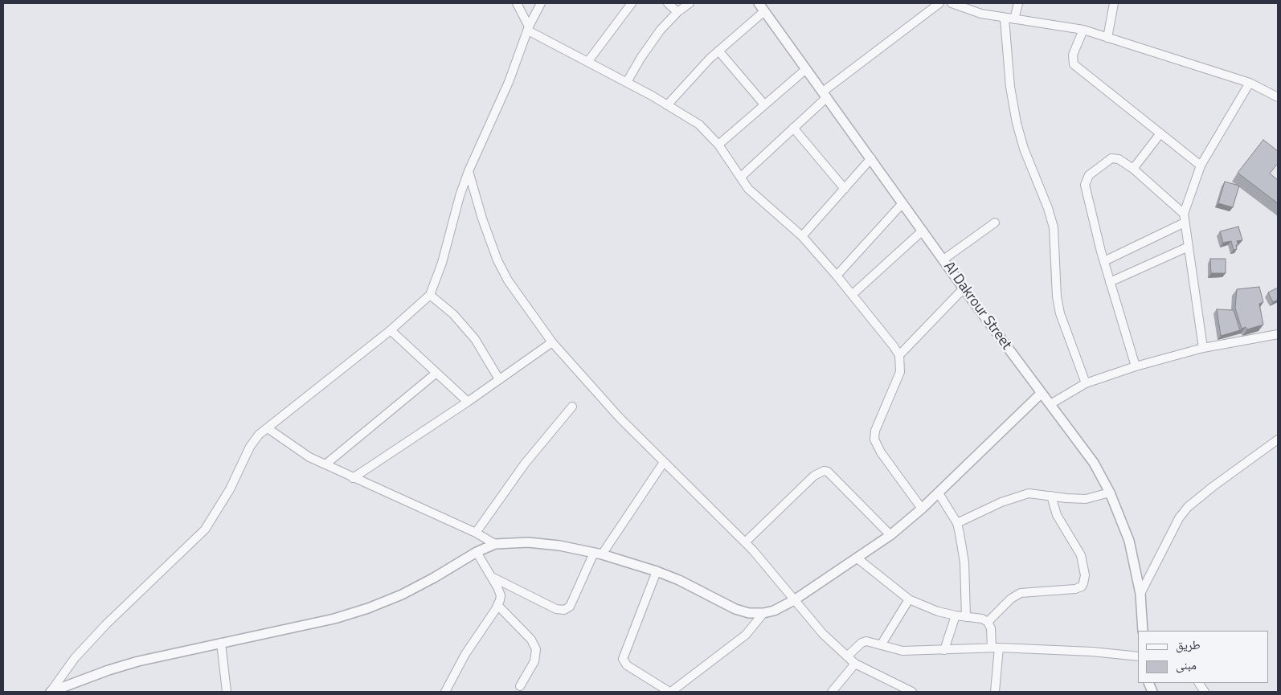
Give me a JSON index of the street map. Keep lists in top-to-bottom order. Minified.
{"streets":{"street":["Al Dakrour Street"]},"legend":["طريق","مبنى"]}
